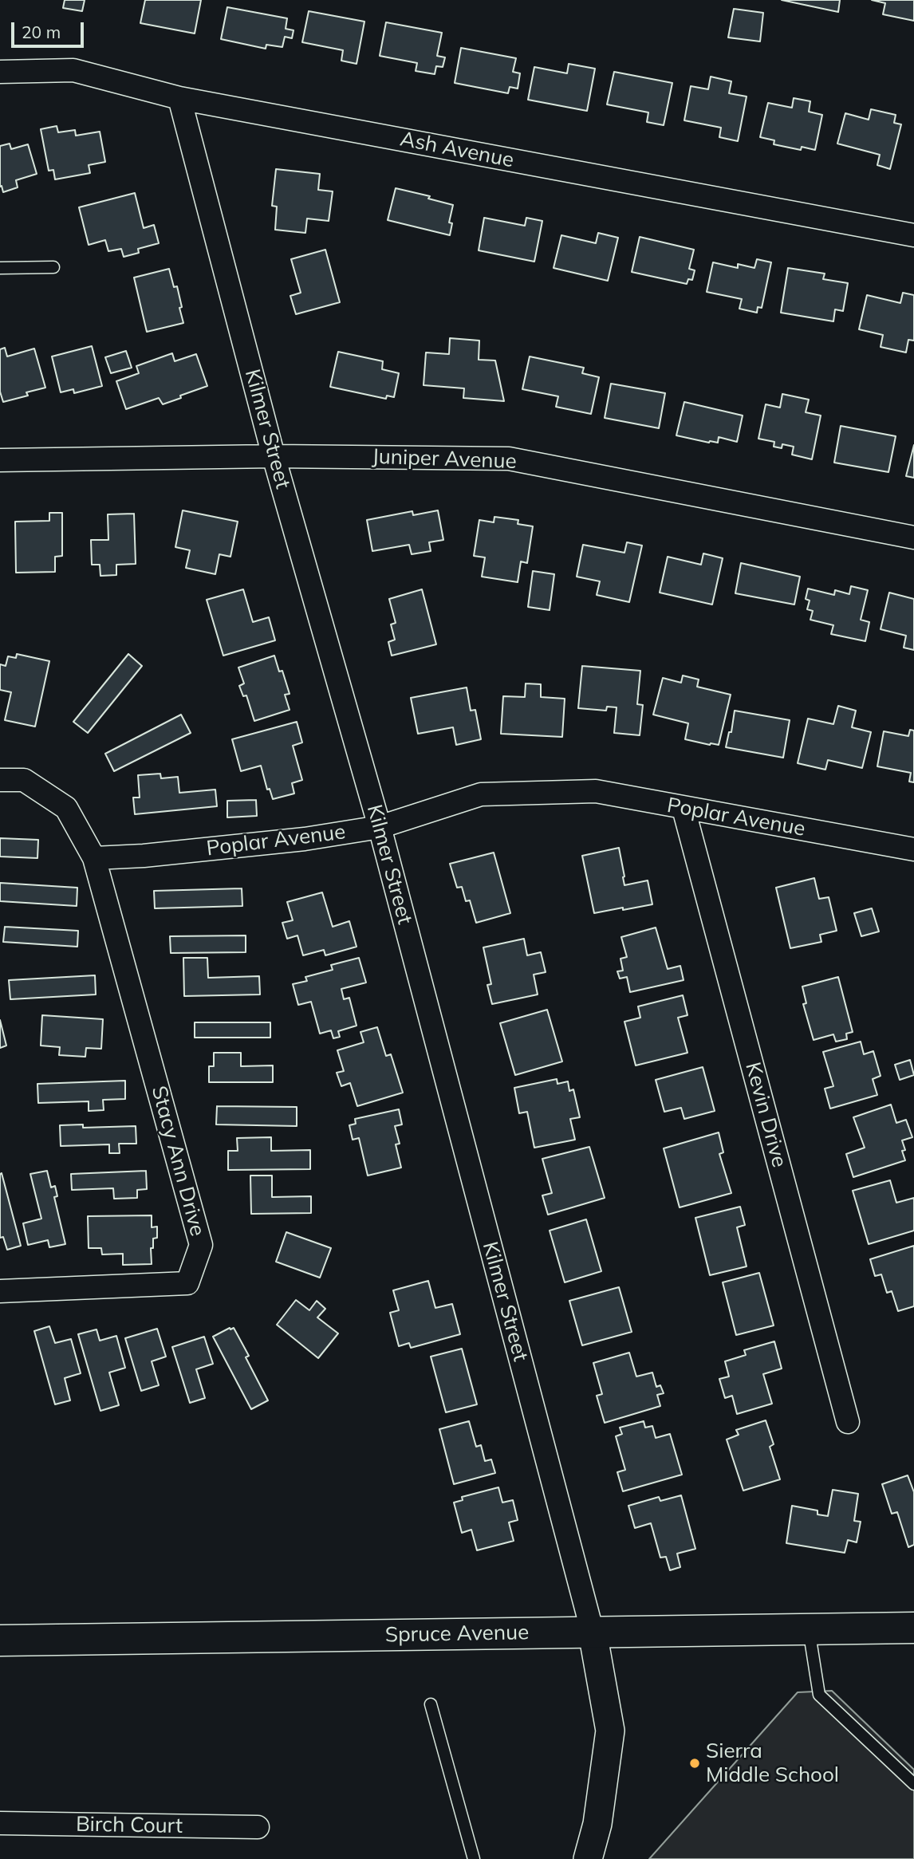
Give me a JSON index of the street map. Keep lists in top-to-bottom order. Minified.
{"streets":{"main road":["Spruce Avenue"],"street":["Ash Avenue","Kilmer Street","Juniper Avenue","Poplar Avenue","Kevin Drive","Stacy Ann Drive","Birch Court"]},"crossings":[["Ash Avenue","Kilmer Street"],["Kilmer Street","Juniper Avenue"],["Kilmer Street","Poplar Avenue"],["Kilmer Street","Spruce Avenue"],["Poplar Avenue","Kevin Drive"],["Poplar Avenue","Stacy Ann Drive"]],"places":["Sierra Middle School"],"scale_bar":"20 m"}
